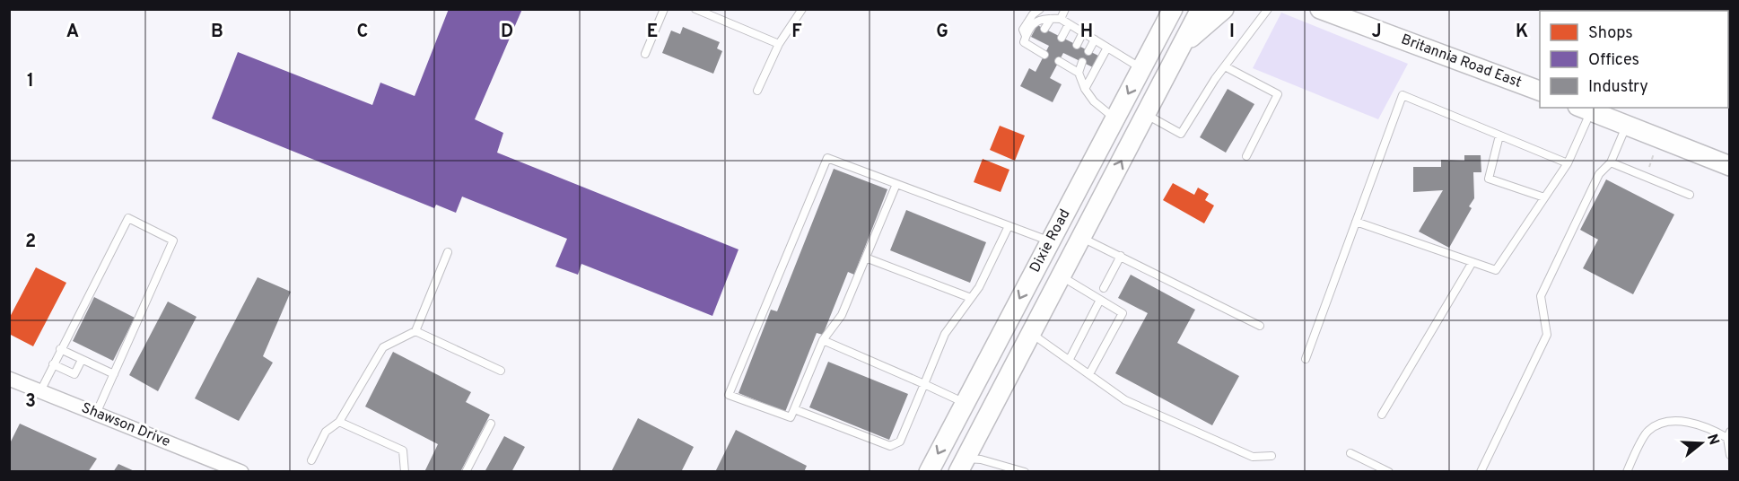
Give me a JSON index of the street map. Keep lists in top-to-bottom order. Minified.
{"streets":{"main road":["Britannia Road East","Dixie Road"],"street":["Shawson Drive"]},"legend":["Shops","Offices","Industry"],"north":"right","grid":{"columns":["A","B","C","D","E","F","G","H","I","J","K"],"rows":["1","2","3"]}}
